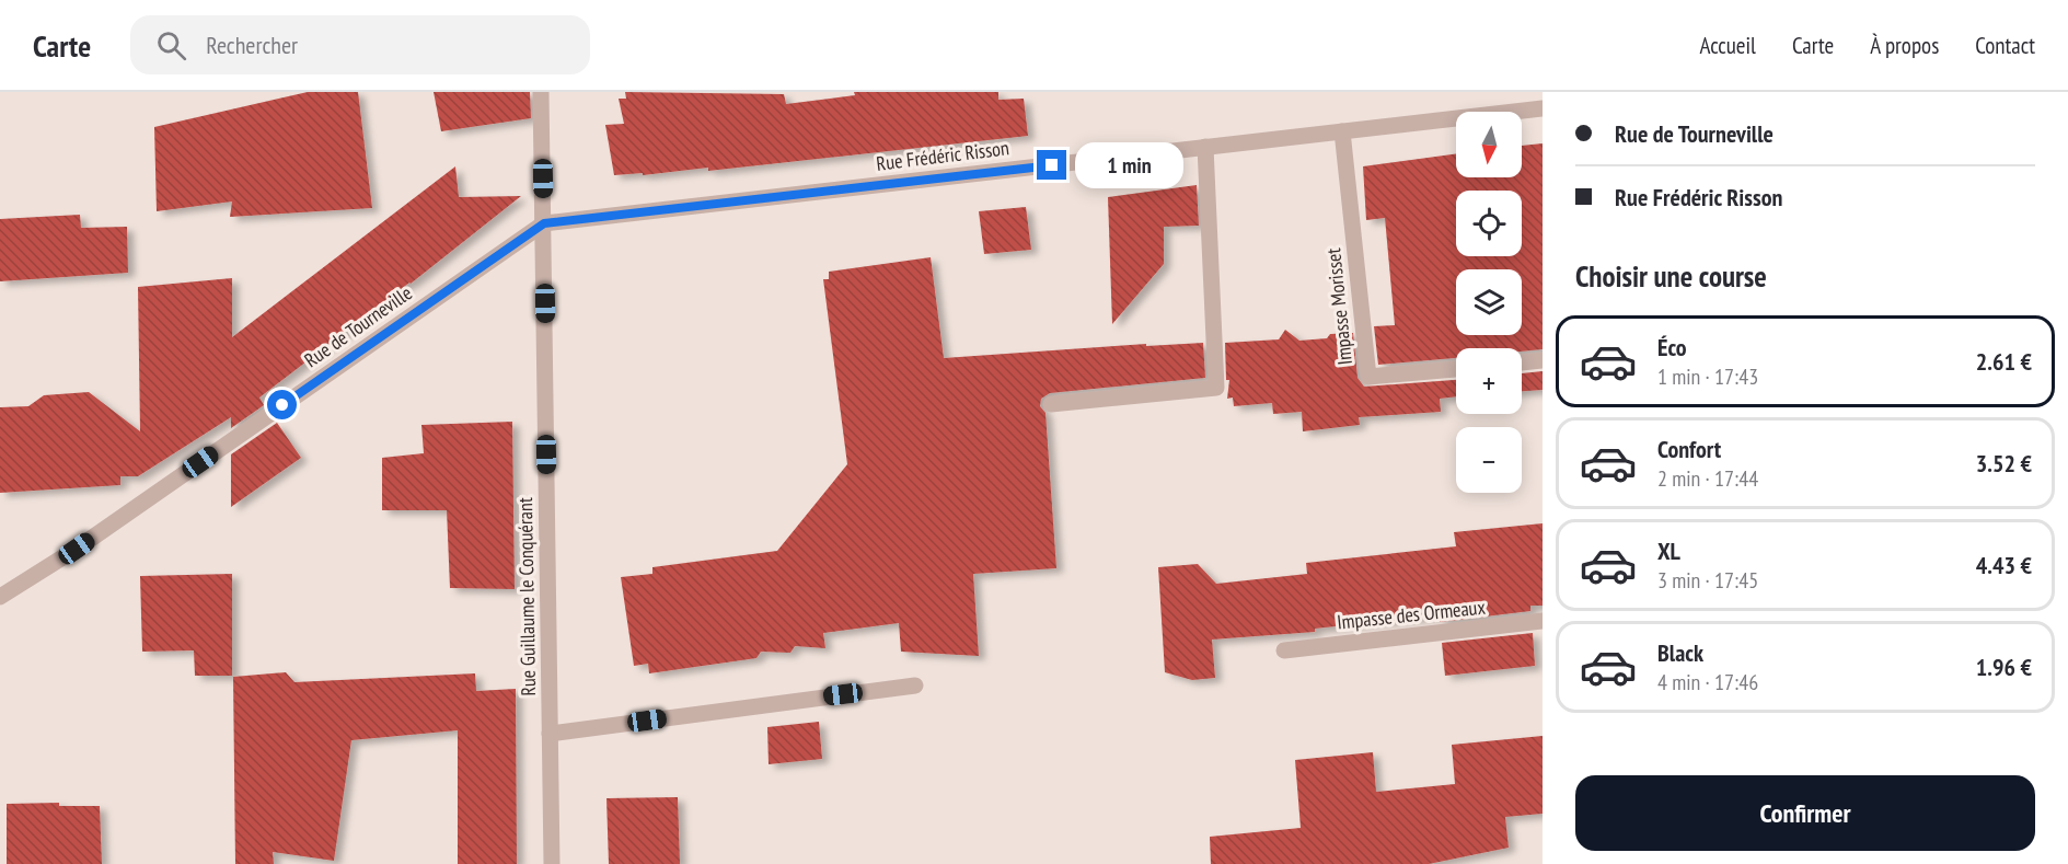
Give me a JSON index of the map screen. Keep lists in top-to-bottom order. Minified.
{"streets":{"street":["Rue Frédéric Risson","Impasse Morisset","Rue de Tourneville","Rue Guillaume le Conquérant","Impasse des Ormeaux"]},"crossings":[["Rue Frédéric Risson","Impasse Morisset"],["Rue Frédéric Risson","Rue de Tourneville"],["Rue Frédéric Risson","Rue Guillaume le Conquérant"],["Rue de Tourneville","Rue Guillaume le Conquérant"]],"north":"bottom","page":{"header":"Carte","search":"Rechercher","nav":["Accueil","Carte","À propos","Contact"],"banner":["Rue de Tourneville","Rue Frédéric Risson"],"map_buttons":["+","−"],"bubble":"1 min","heading":"Choisir une course","list":[{"name":"Éco","note":"1 min · 17:43","value":"2.61 €"},{"name":"Confort","note":"2 min · 17:44","value":"3.52 €"},{"name":"XL","note":"3 min · 17:45","value":"4.43 €"},{"name":"Black","note":"4 min · 17:46","value":"1.96 €"}],"buttons":"Confirmer"}}
